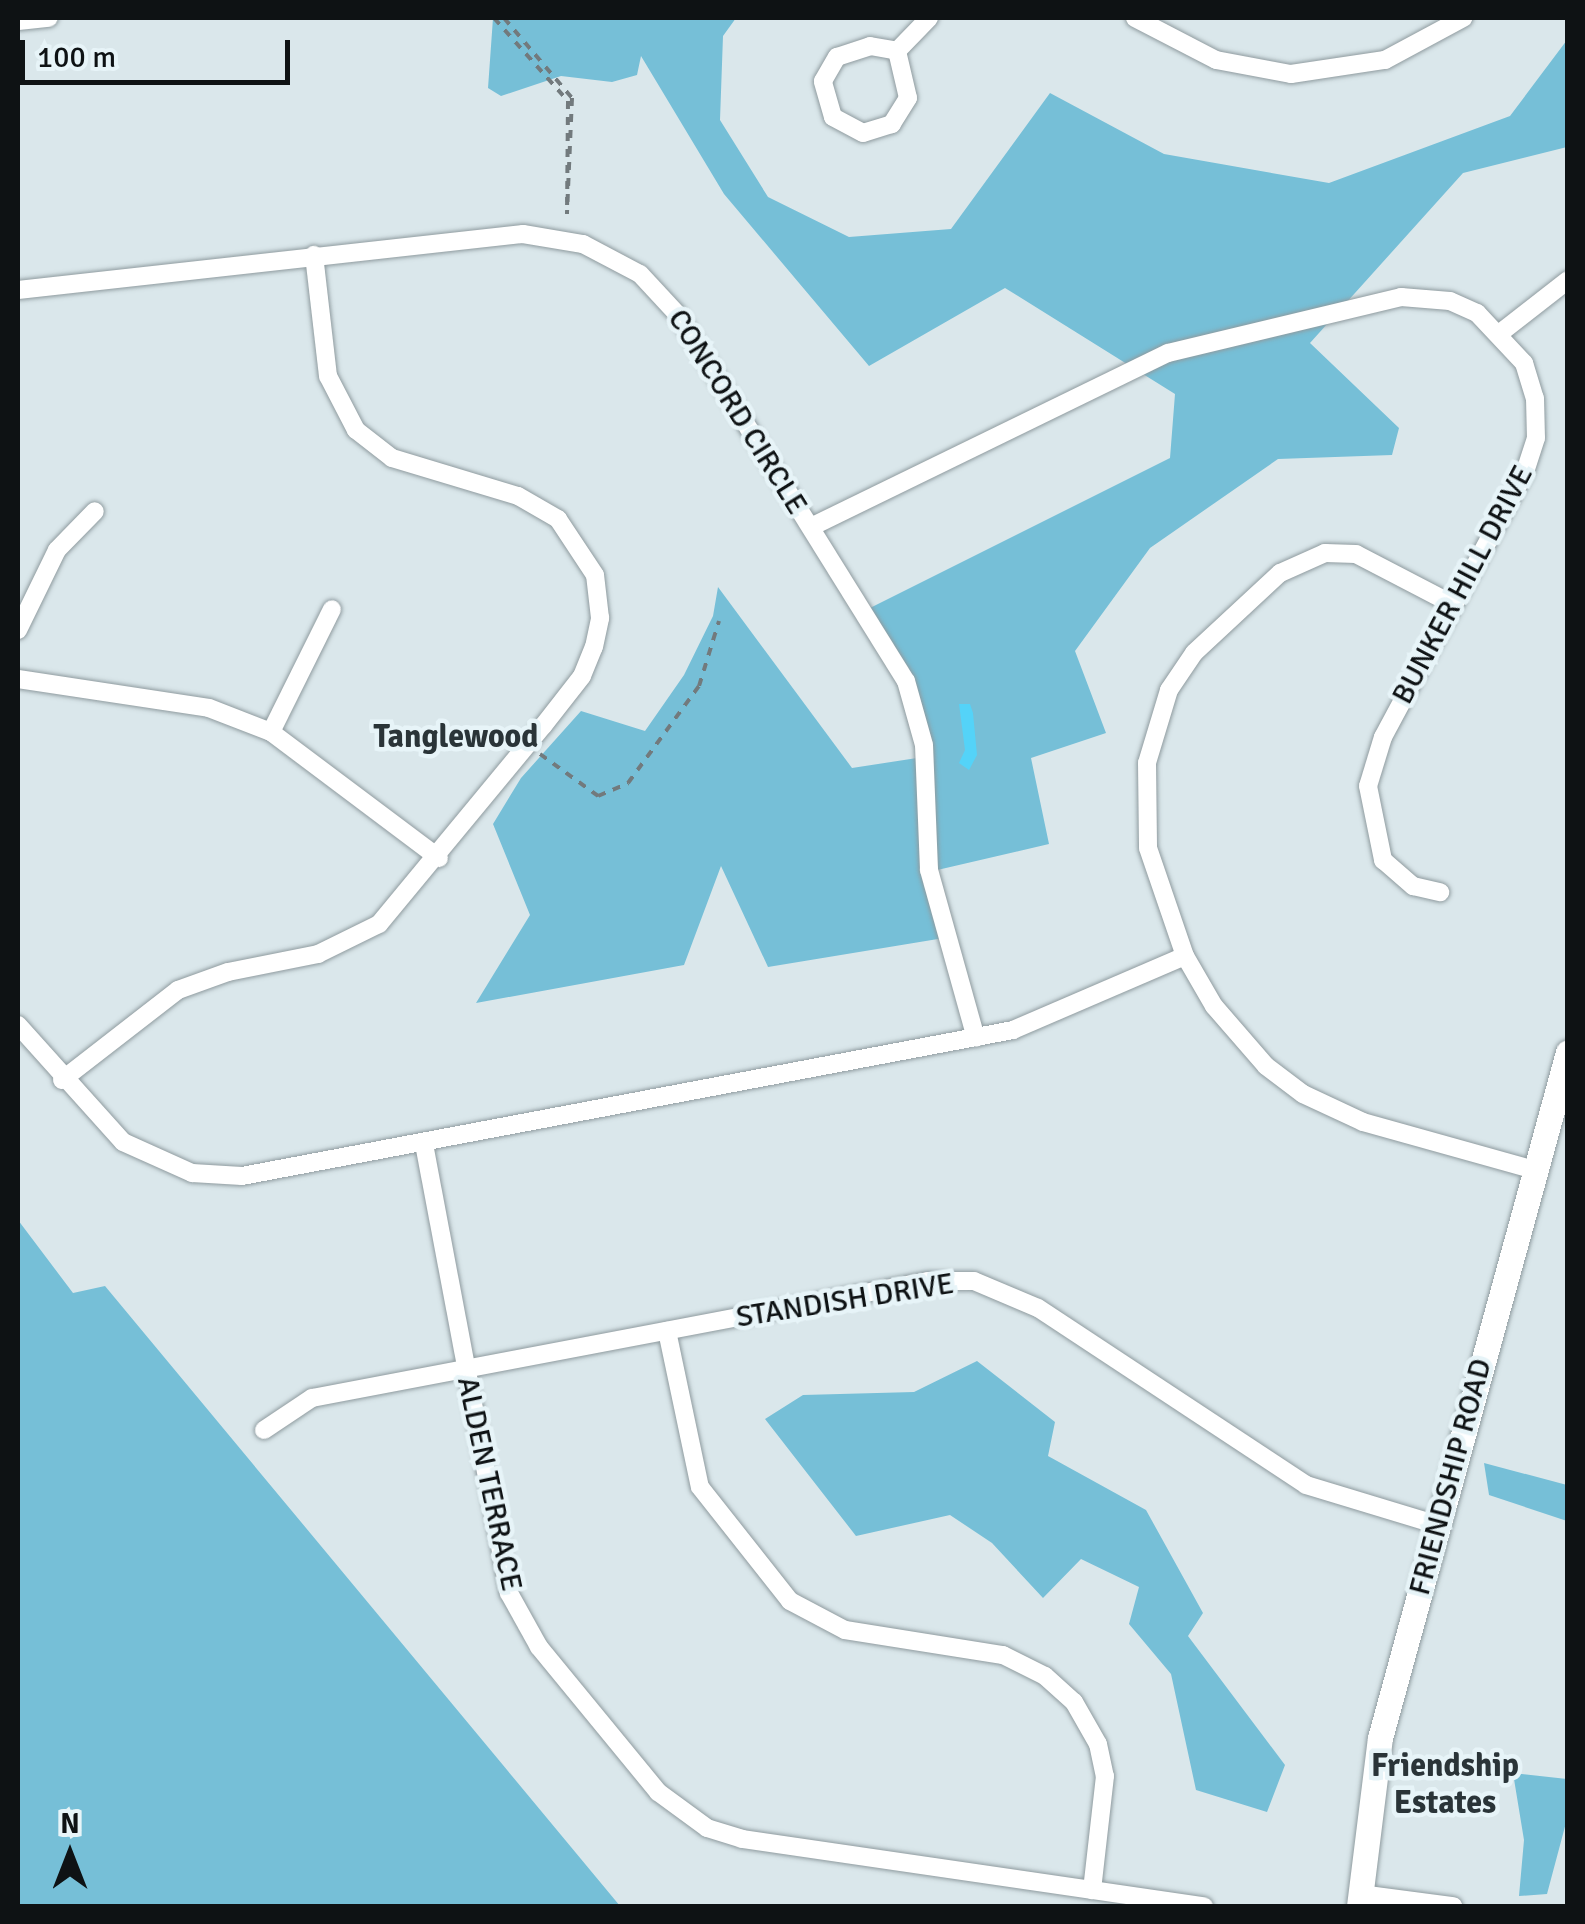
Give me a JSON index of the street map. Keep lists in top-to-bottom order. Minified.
{"streets":{"street":["CONCORD CIRCLE","BUNKER HILL DRIVE","STANDISH DRIVE","FRIENDSHIP ROAD","ALDEN TERRACE"]},"crossings":[["CONCORD CIRCLE","BUNKER HILL DRIVE"],["STANDISH DRIVE","FRIENDSHIP ROAD"],["STANDISH DRIVE","ALDEN TERRACE"]],"districts":["Tanglewood","Friendship Estates"],"scale_bar":"100 m","north":"top"}
